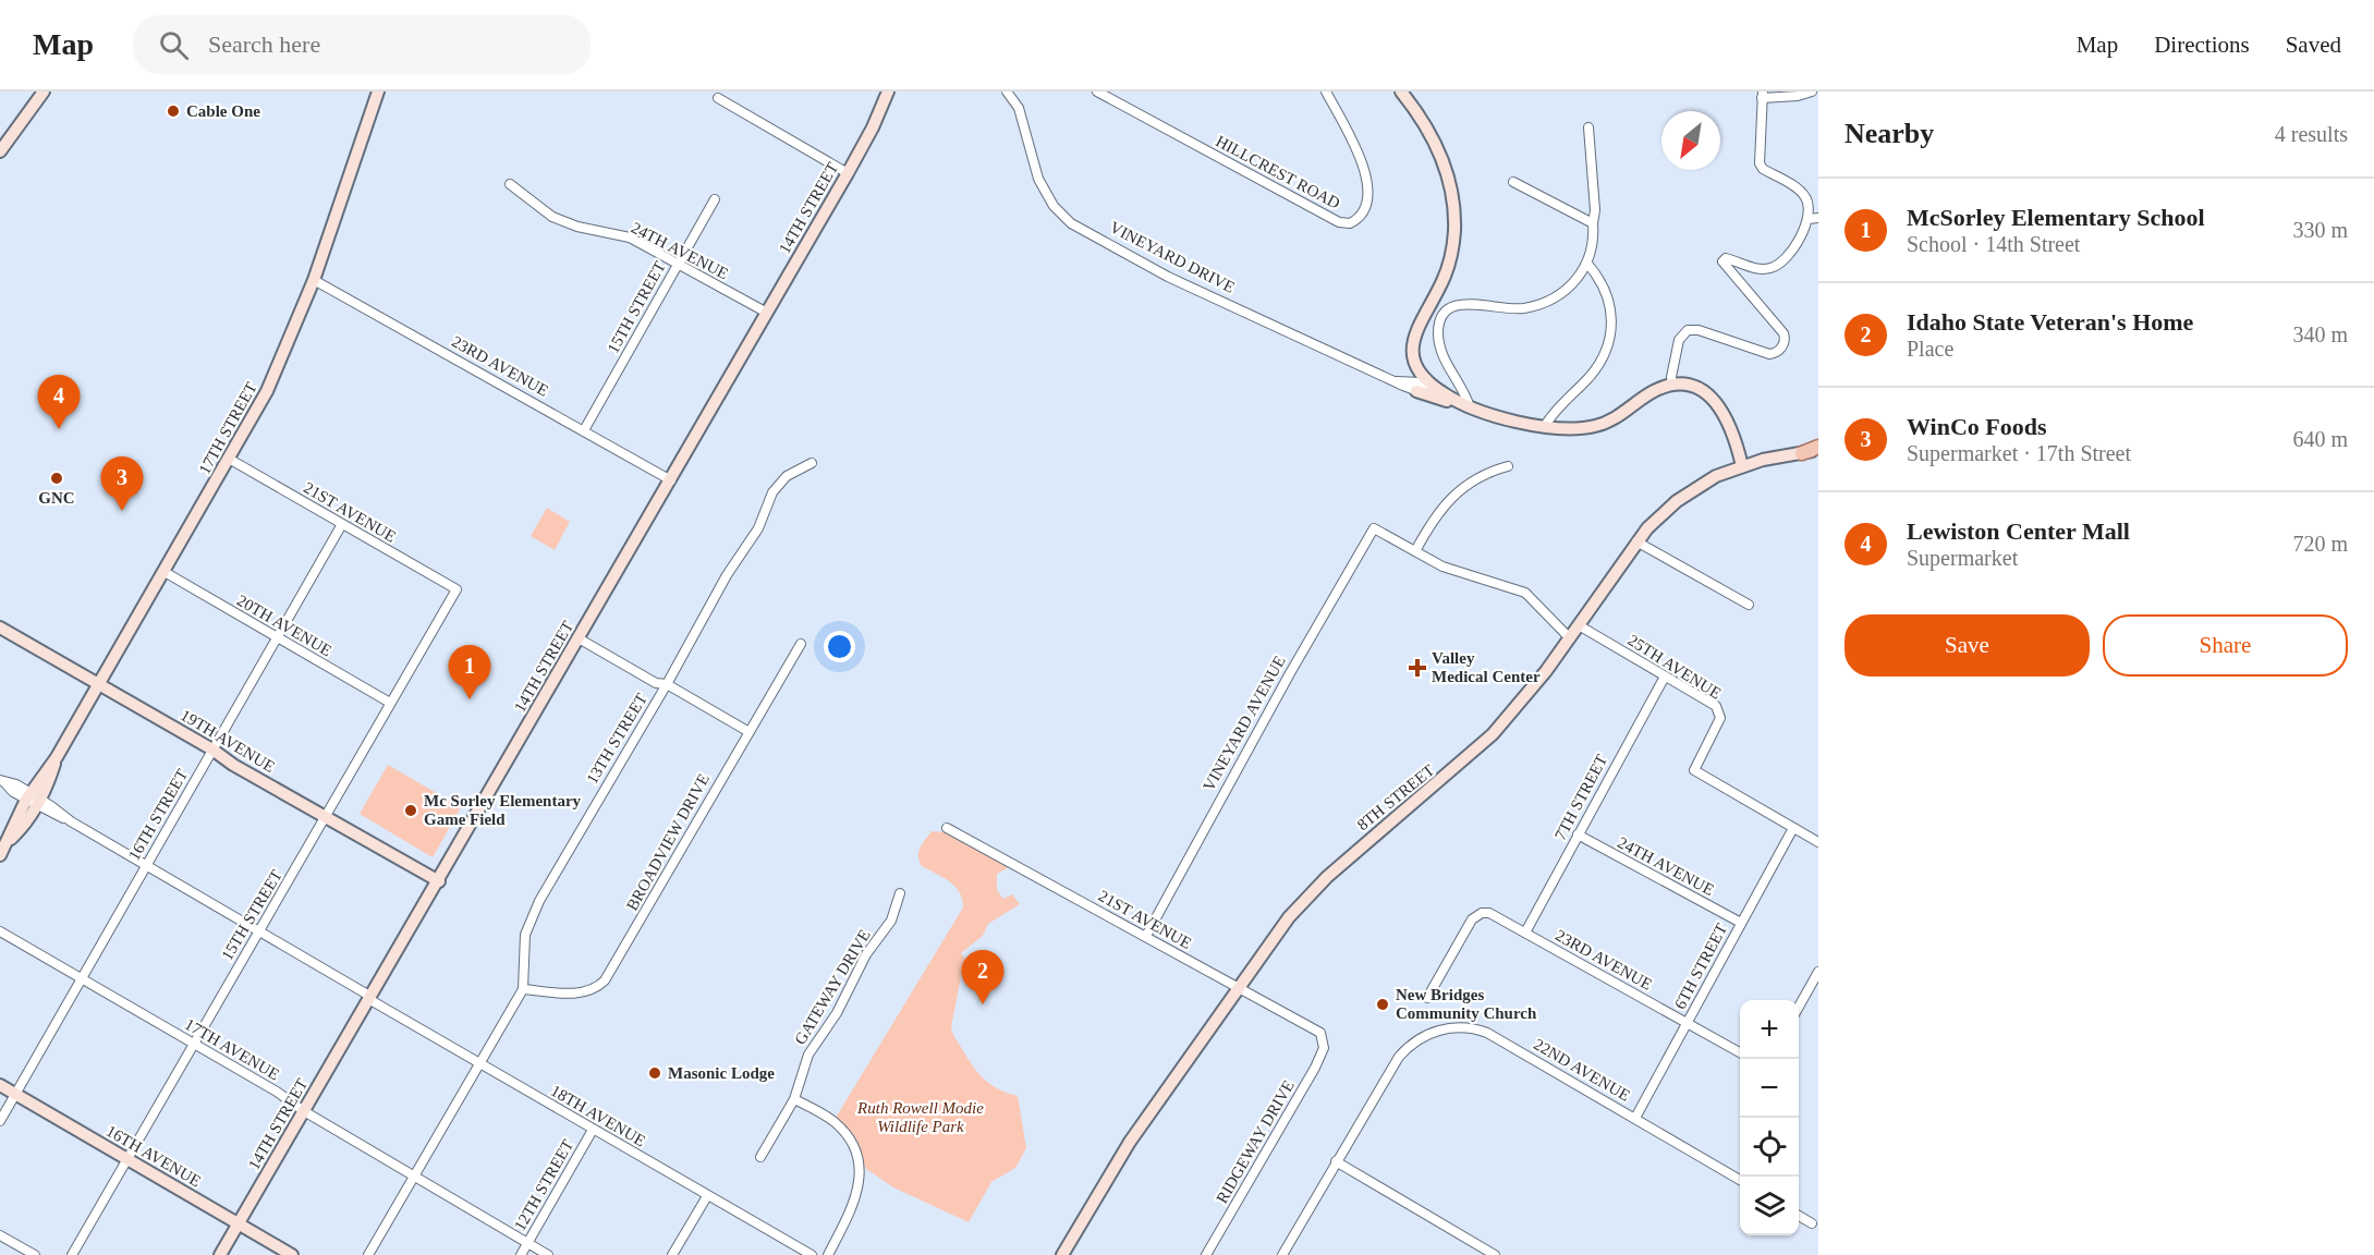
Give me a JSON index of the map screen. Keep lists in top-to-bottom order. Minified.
{"streets":{"street":["HILLCREST ROAD","14TH STREET","24TH AVENUE","VINEYARD DRIVE","15TH STREET","23RD AVENUE","17TH STREET","21ST AVENUE","20TH AVENUE","25TH AVENUE","VINEYARD AVENUE","13TH STREET","19TH AVENUE","8TH STREET","7TH STREET","16TH STREET","BROADVIEW DRIVE","6TH STREET","GATEWAY DRIVE","17TH AVENUE","22ND AVENUE","18TH AVENUE","RIDGEWAY DRIVE","16TH AVENUE","12TH STREET"]},"crossings":[["14TH STREET","24TH AVENUE"],["14TH STREET","23RD AVENUE"],["14TH STREET","19TH AVENUE"],["14TH STREET","17TH AVENUE"],["14TH STREET","18TH AVENUE"],["14TH STREET","16TH AVENUE"],["24TH AVENUE","15TH STREET"],["24TH AVENUE","7TH STREET"],["24TH AVENUE","6TH STREET"],["15TH STREET","23RD AVENUE"],["15TH STREET","21ST AVENUE"],["15TH STREET","20TH AVENUE"],["15TH STREET","19TH AVENUE"],["15TH STREET","17TH AVENUE"],["15TH STREET","18TH AVENUE"],["15TH STREET","16TH AVENUE"],["23RD AVENUE","17TH STREET"],["23RD AVENUE","7TH STREET"],["23RD AVENUE","6TH STREET"],["17TH STREET","21ST AVENUE"],["17TH STREET","20TH AVENUE"],["17TH STREET","19TH AVENUE"],["17TH STREET","18TH AVENUE"],["21ST AVENUE","VINEYARD AVENUE"],["21ST AVENUE","8TH STREET"],["21ST AVENUE","16TH STREET"],["21ST AVENUE","RIDGEWAY DRIVE"],["20TH AVENUE","16TH STREET"],["25TH AVENUE","8TH STREET"],["25TH AVENUE","7TH STREET"],["25TH AVENUE","6TH STREET"],["13TH STREET","BROADVIEW DRIVE"],["13TH STREET","17TH AVENUE"],["13TH STREET","18TH AVENUE"],["19TH AVENUE","16TH STREET"],["16TH STREET","17TH AVENUE"],["16TH STREET","18TH AVENUE"],["16TH STREET","16TH AVENUE"],["6TH STREET","22ND AVENUE"],["17TH AVENUE","12TH STREET"],["18TH AVENUE","12TH STREET"]],"parks":["Ruth Rowell Modie Wildlife Park"],"places":{"other":["Cable One","GNC","Mc Sorley Elementary Game Field","New Bridges Community Church","Masonic Lodge"],"health":["Valley Medical Center"]},"north":"bottom left","page":{"header":"Map","search":"Search here","nav":["Map","Directions","Saved"],"heading":["Nearby","4 results"],"list":[{"mark":"1","name":"McSorley Elementary School","note":"School · 14th Street","value":"330 m"},{"mark":"2","name":"Idaho State Veteran's Home","note":"Place","value":"340 m"},{"mark":"3","name":"WinCo Foods","note":"Supermarket · 17th Street","value":"640 m"},{"mark":"4","name":"Lewiston Center Mall","note":"Supermarket","value":"720 m"}],"pins":["4","3","1","2"],"buttons":["Save","Share"],"map_buttons":["+","−"]}}
